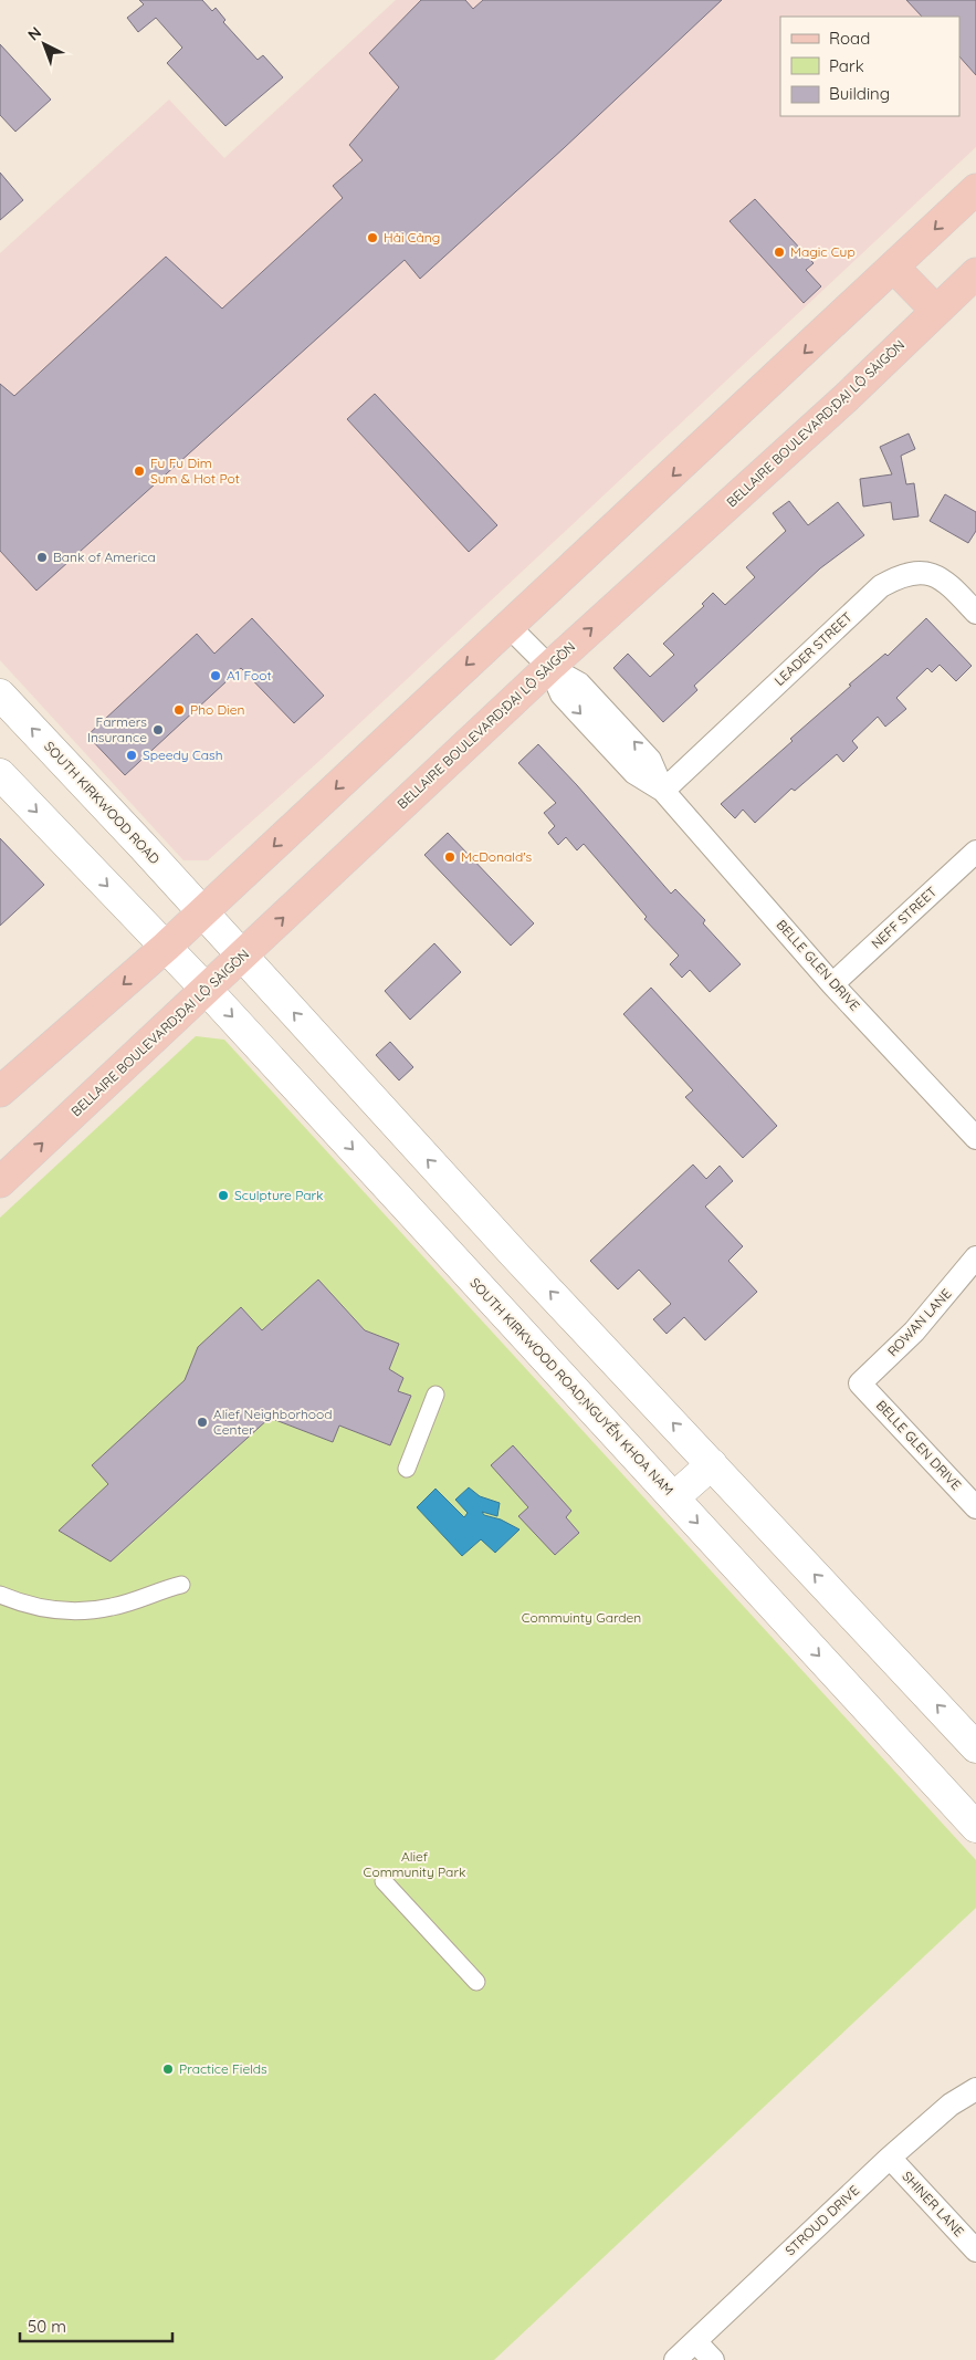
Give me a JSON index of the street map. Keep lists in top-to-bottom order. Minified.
{"streets":{"main road":["BELLAIRE BOULEVARD;ĐẠI LỘ SÀIGÒN","SOUTH KIRKWOOD ROAD","SOUTH KIRKWOOD ROAD;NGUYỄN KHOA NAM"],"street":["LEADER STREET","NEFF STREET","BELLE GLEN DRIVE","ROWAN LANE","SHINER LANE","STROUD DRIVE"]},"crossings":[["BELLAIRE BOULEVARD;ĐẠI LỘ SÀIGÒN","BELLE GLEN DRIVE"],["BELLAIRE BOULEVARD;ĐẠI LỘ SÀIGÒN","SOUTH KIRKWOOD ROAD;NGUYỄN KHOA NAM"],["LEADER STREET","BELLE GLEN DRIVE"],["NEFF STREET","BELLE GLEN DRIVE"],["BELLE GLEN DRIVE","ROWAN LANE"],["SHINER LANE","STROUD DRIVE"]],"parks":["Commuinty Garden","Alief Community Park"],"places":["Hải Cảng","Magic Cup","Fu Fu Dim Sum & Hot Pot","Bank of America","A1 Foot","Pho Dien","Farmers Insurance","Speedy Cash","McDonald's","Sculpture Park","Alief Neighborhood Center","Practice Fields"],"legend":["Road","Park","Building"],"scale_bar":"50 m","north":"top left"}
